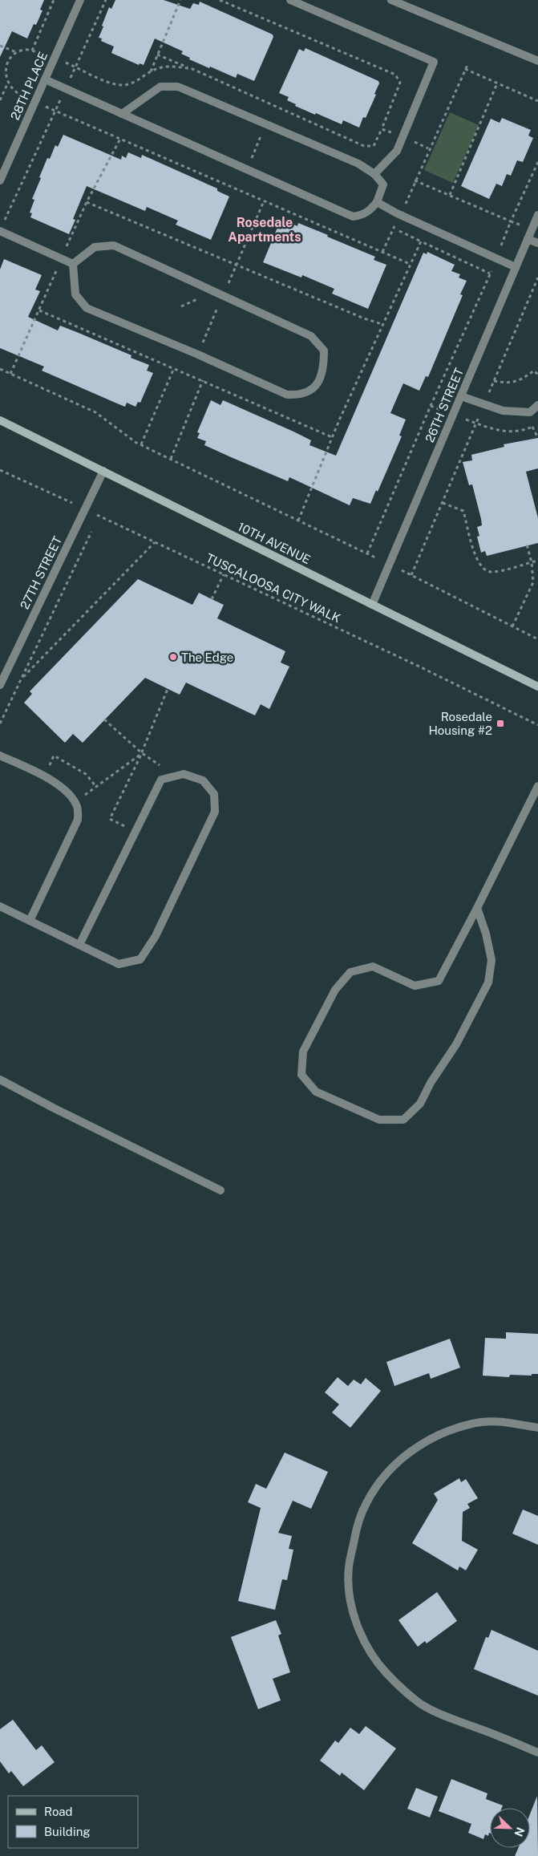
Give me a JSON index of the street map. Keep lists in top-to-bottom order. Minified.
{"streets":{"main road":["10TH AVENUE"],"street":["28TH PLACE","26TH STREET","27TH STREET"],"path":["TUSCALOOSA CITY WALK"]},"crossings":[["26TH STREET","10TH AVENUE"],["10TH AVENUE","27TH STREET"],["27TH STREET","TUSCALOOSA CITY WALK"]],"districts":["Rosedale Apartments"],"places":{"other":["The Edge"],"transit":["Rosedale Housing #2"]},"legend":["Road","Building"],"north":"bottom right"}
